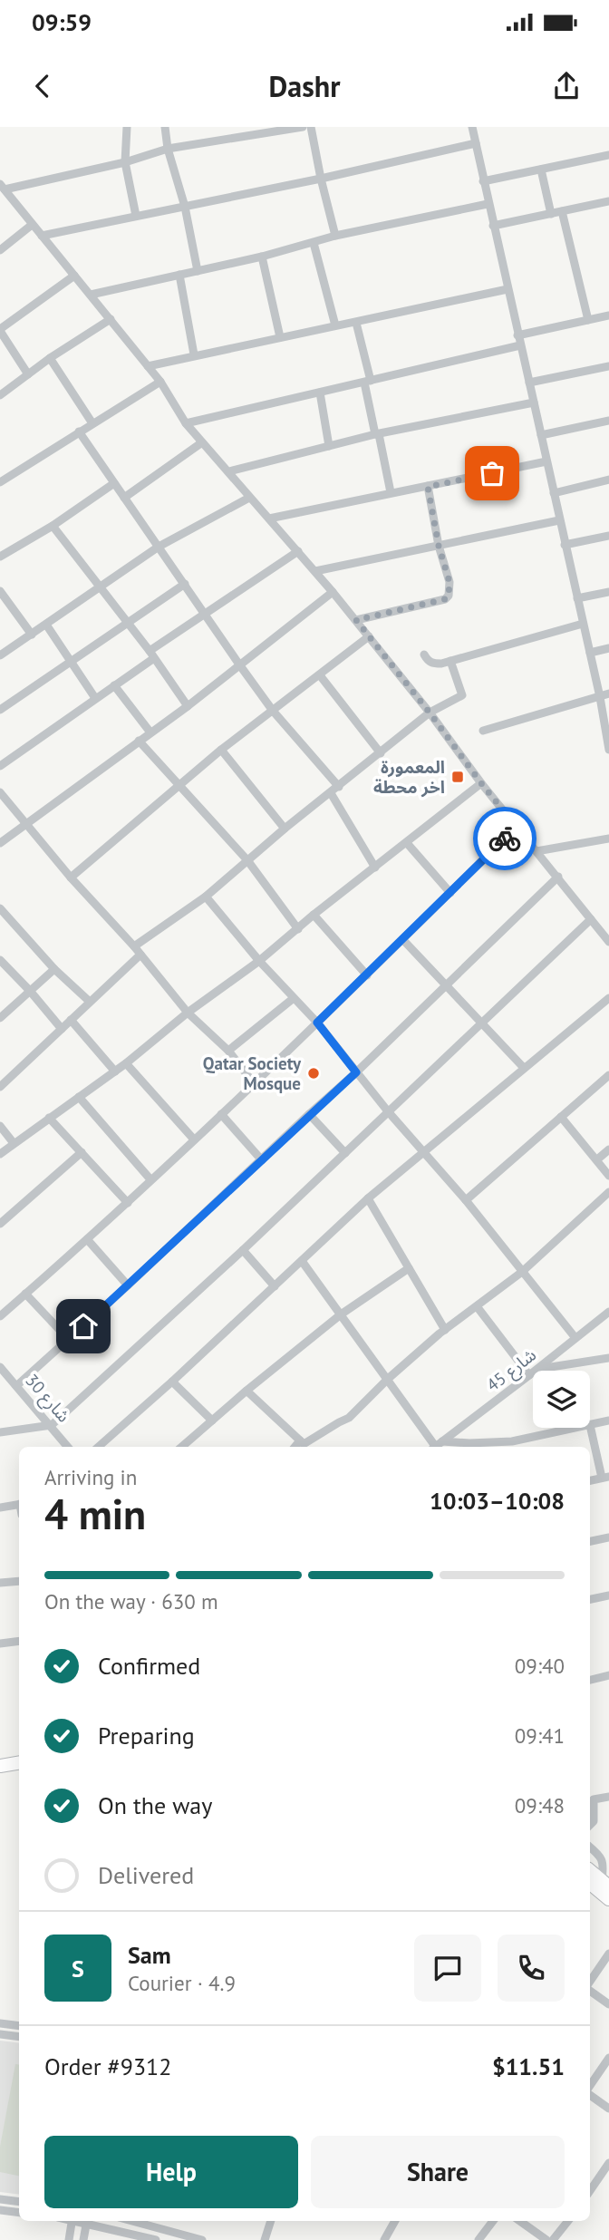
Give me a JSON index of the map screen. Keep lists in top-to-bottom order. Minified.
{"streets":{"street":["شارع 45","شارع 30"]},"places":{"transit":["المعمورة اخر محطة"],"other":["Qatar Society Mosque"]},"page":{"status":"09:59","header":"Dashr","heading":["4 min","Arriving in","10:03–10:08"],"panel":["Sam","Courier · 4.9","Order #9312","$11.51"],"bar":"On the way · 630 m","list":[["Confirmed","09:40"],["Preparing","09:41"],["On the way","09:48"],"Delivered"],"round":"S","buttons":["Help","Share"]}}
